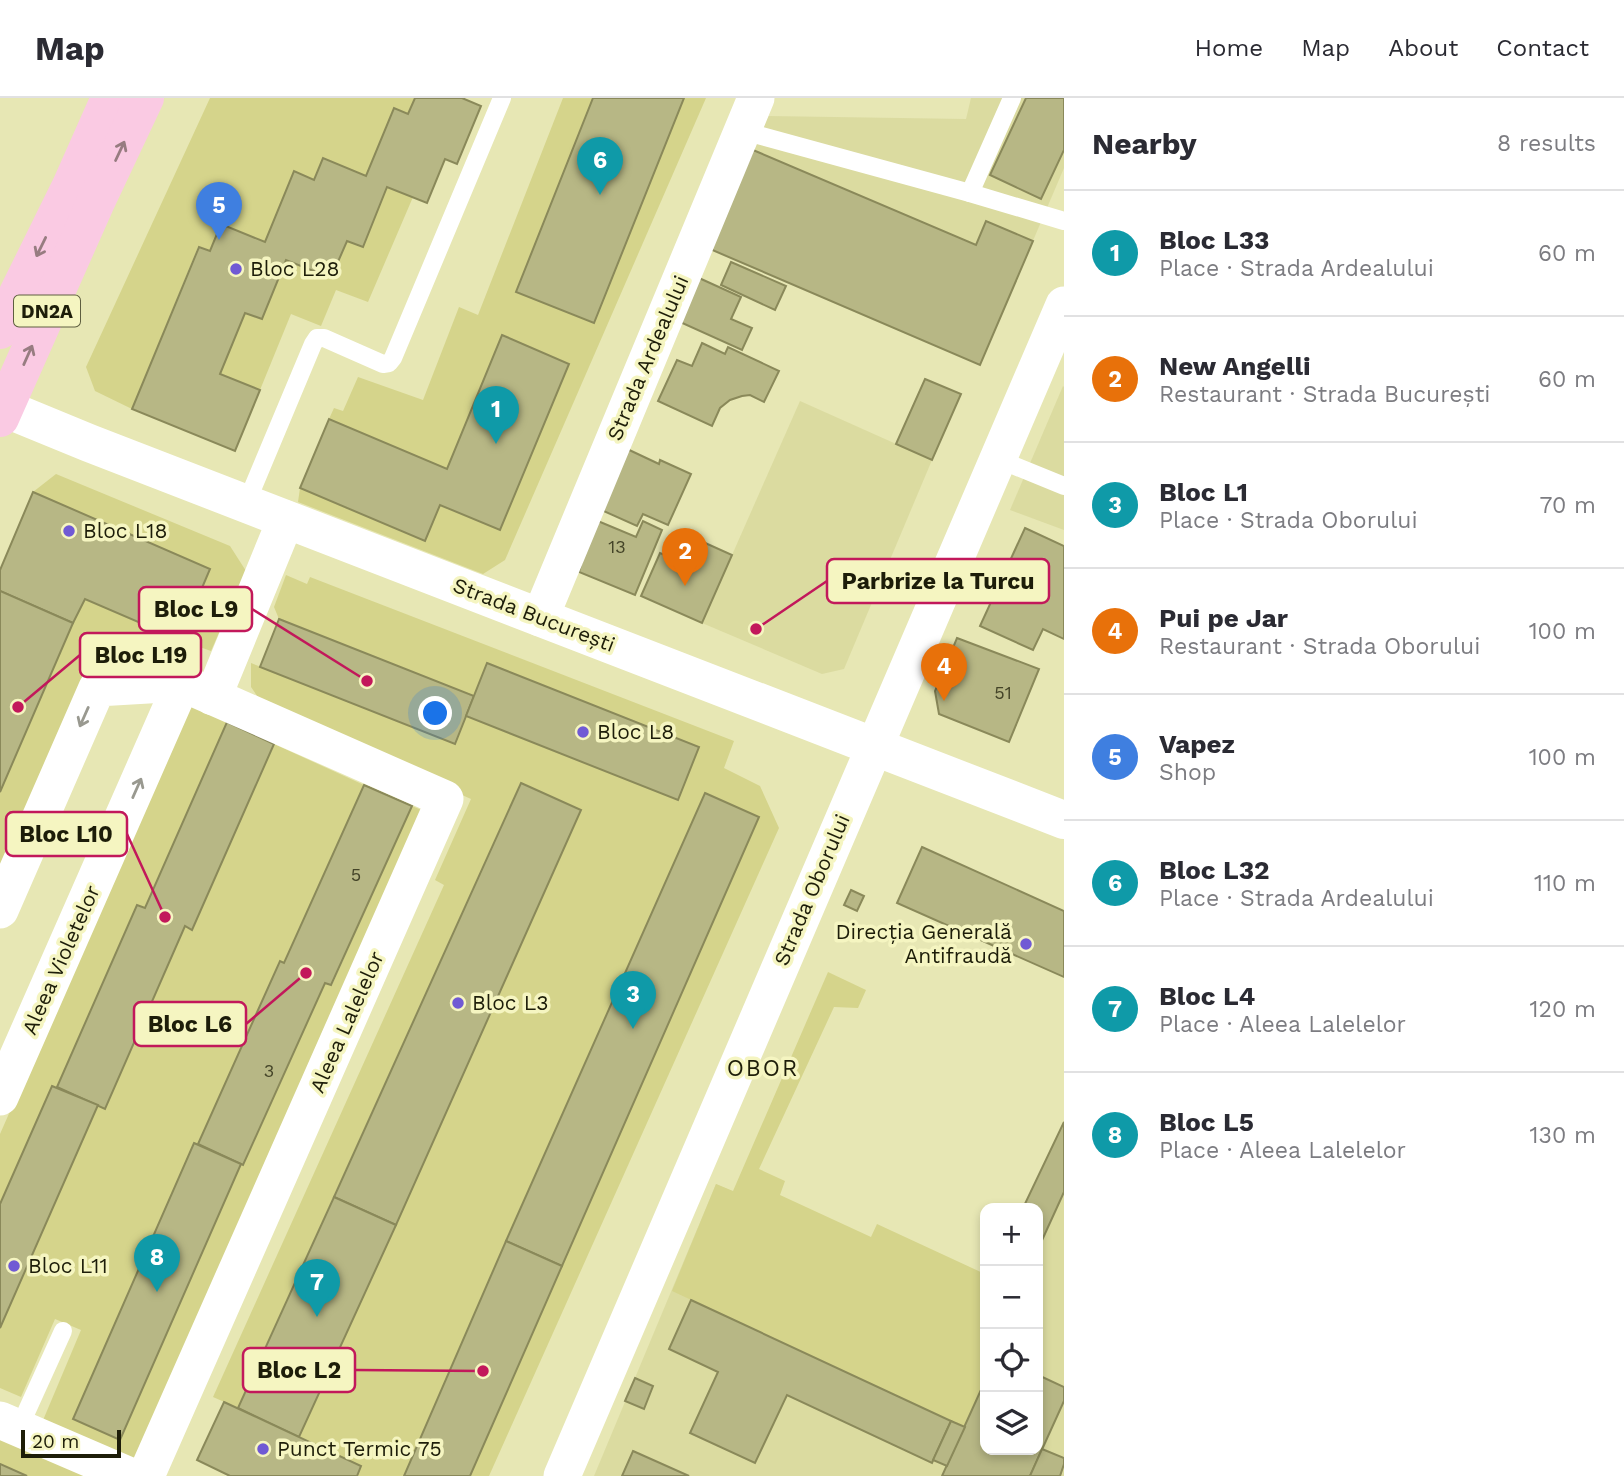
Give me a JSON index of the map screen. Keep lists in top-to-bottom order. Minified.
{"streets":{"main road":["DN2A"],"street":["Strada Ardealului","Strada București","Strada Oborului","Aleea Violetelor","Aleea Lalelelor"]},"crossings":[["DN2A","Strada București"],["Strada Ardealului","Strada București"],["Strada București","Strada Oborului"],["Strada București","Aleea Violetelor"],["Aleea Violetelor","Aleea Lalelelor"]],"districts":["OBOR"],"places":["Bloc L28","Bloc L18","Parbrize la Turcu","Bloc L9","Bloc L19","Bloc L8","Bloc L10","Direcția Generală Antifraudă","Bloc L6","Bloc L3","Bloc L11","Bloc L2","Punct Termic 75"],"house_numbers":["13","51","5","3"],"scale_bar":"20 m","page":{"header":"Map","nav":["Home","Map","About","Contact"],"heading":["Nearby","8 results"],"pins":["6","5","1","2","4","3","8","7"],"list":[{"mark":"1","name":"Bloc L33","note":"Place · Strada Ardealului","value":"60 m"},{"mark":"2","name":"New Angelli","note":"Restaurant · Strada București","value":"60 m"},{"mark":"3","name":"Bloc L1","note":"Place · Strada Oborului","value":"70 m"},{"mark":"4","name":"Pui pe Jar","note":"Restaurant · Strada Oborului","value":"100 m"},{"mark":"5","name":"Vapez","note":"Shop","value":"100 m"},{"mark":"6","name":"Bloc L32","note":"Place · Strada Ardealului","value":"110 m"},{"mark":"7","name":"Bloc L4","note":"Place · Aleea Lalelelor","value":"120 m"},{"mark":"8","name":"Bloc L5","note":"Place · Aleea Lalelelor","value":"130 m"}],"map_buttons":["+","−"],"scale":"20 m"}}
